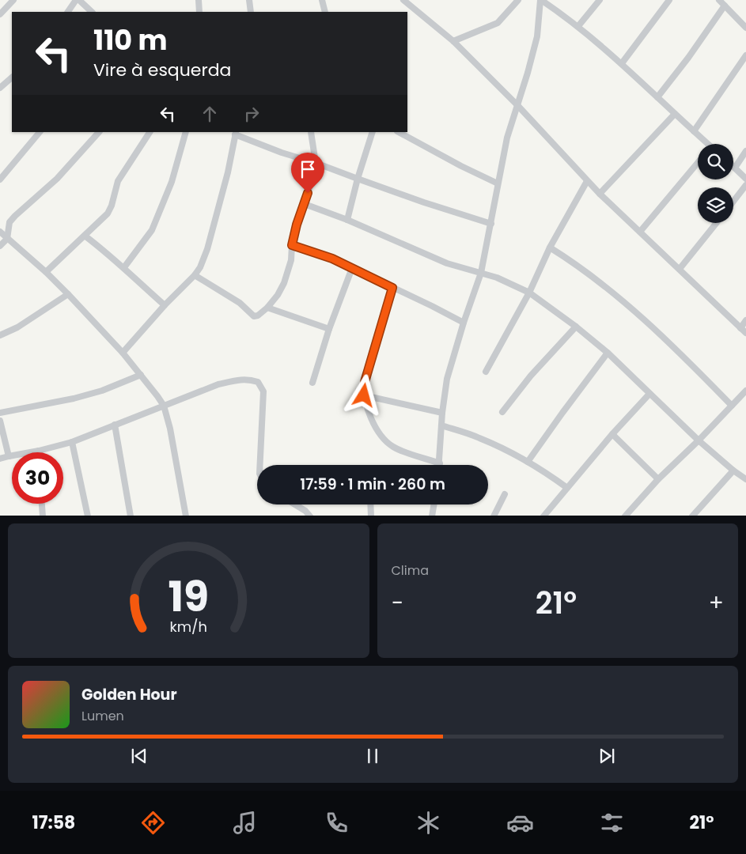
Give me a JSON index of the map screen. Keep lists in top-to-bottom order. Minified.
{"page":{"turn":["110 m","Vire à esquerda"],"limit":"30","trip":"17:59 · 1 min · 260 m","tile":"Clima","heat":["−","21°","+"],"song":["Golden Hour","Lumen"],"tabs":["17:58","21°"],"gauge":["19","km/h"]}}
